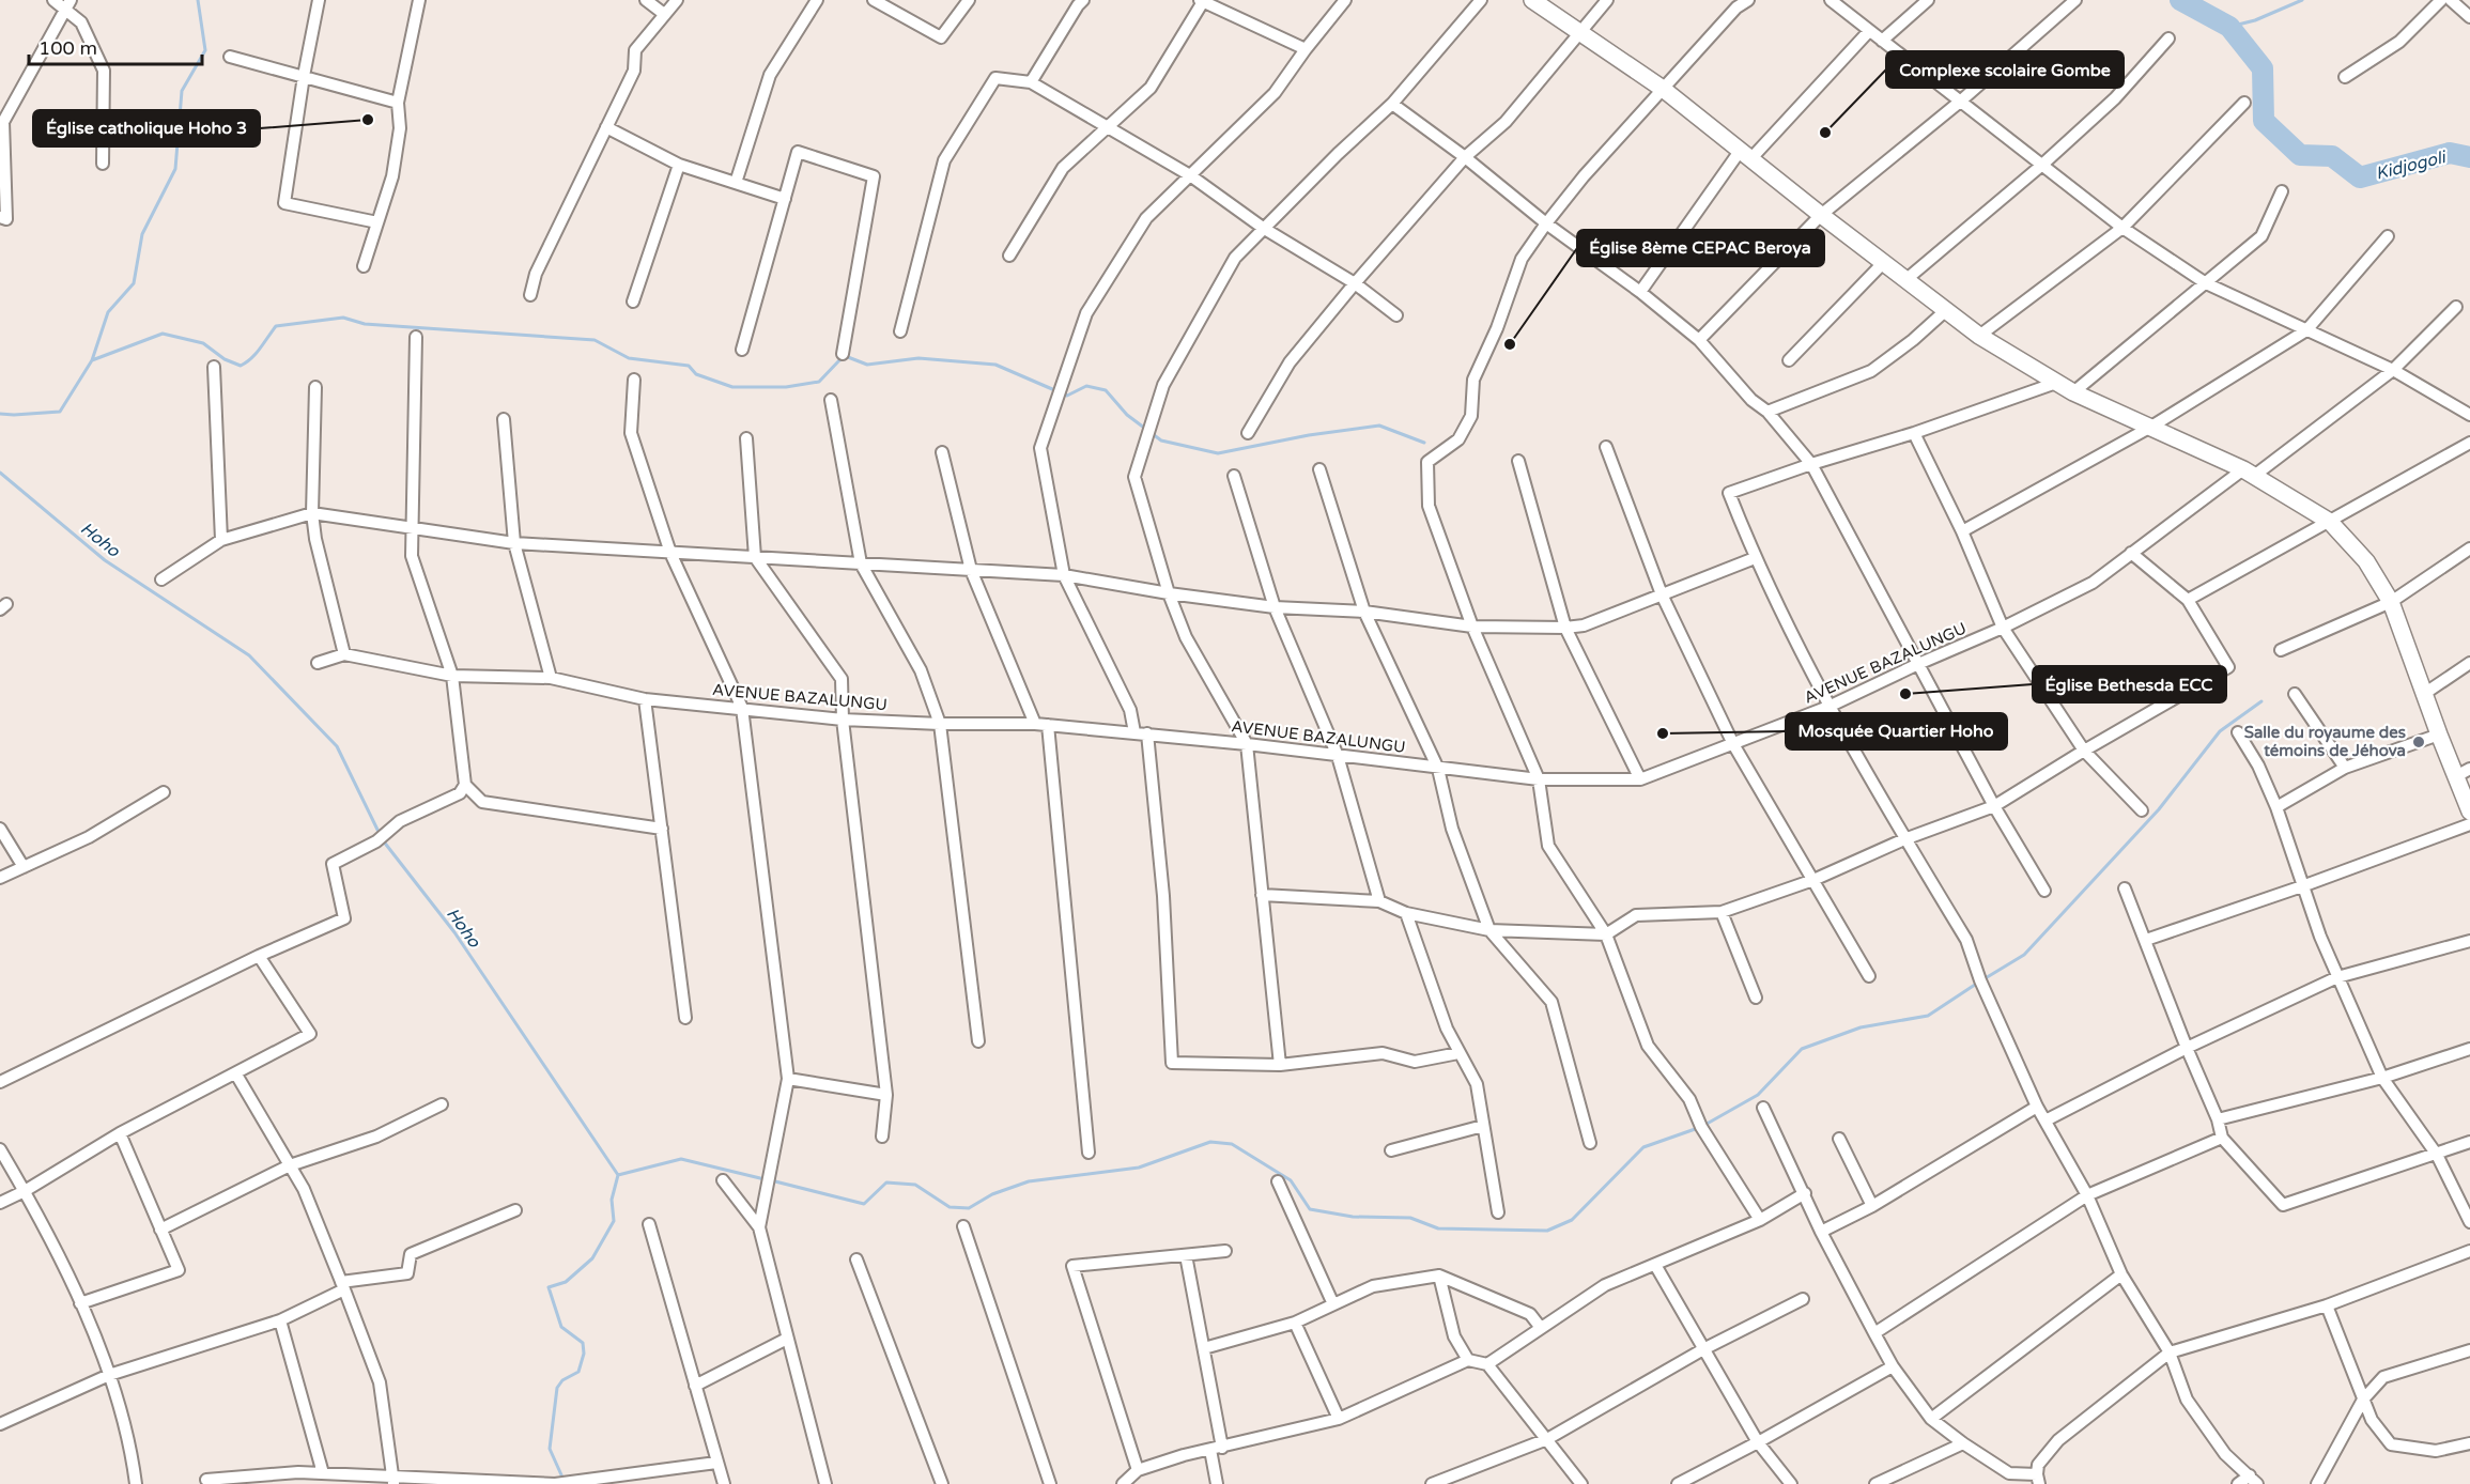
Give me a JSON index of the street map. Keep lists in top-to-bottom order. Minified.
{"streets":{"street":["AVENUE BAZALUNGU"]},"water":["Kidjogoli","Hoho"],"places":["Église catholique Hoho 3","Complexe scolaire Gombe","Église 8ème CEPAC Beroya","Église Bethesda ECC","Mosquée Quartier Hoho","Salle du royaume des témoins de Jéhova"],"scale_bar":"100 m"}
